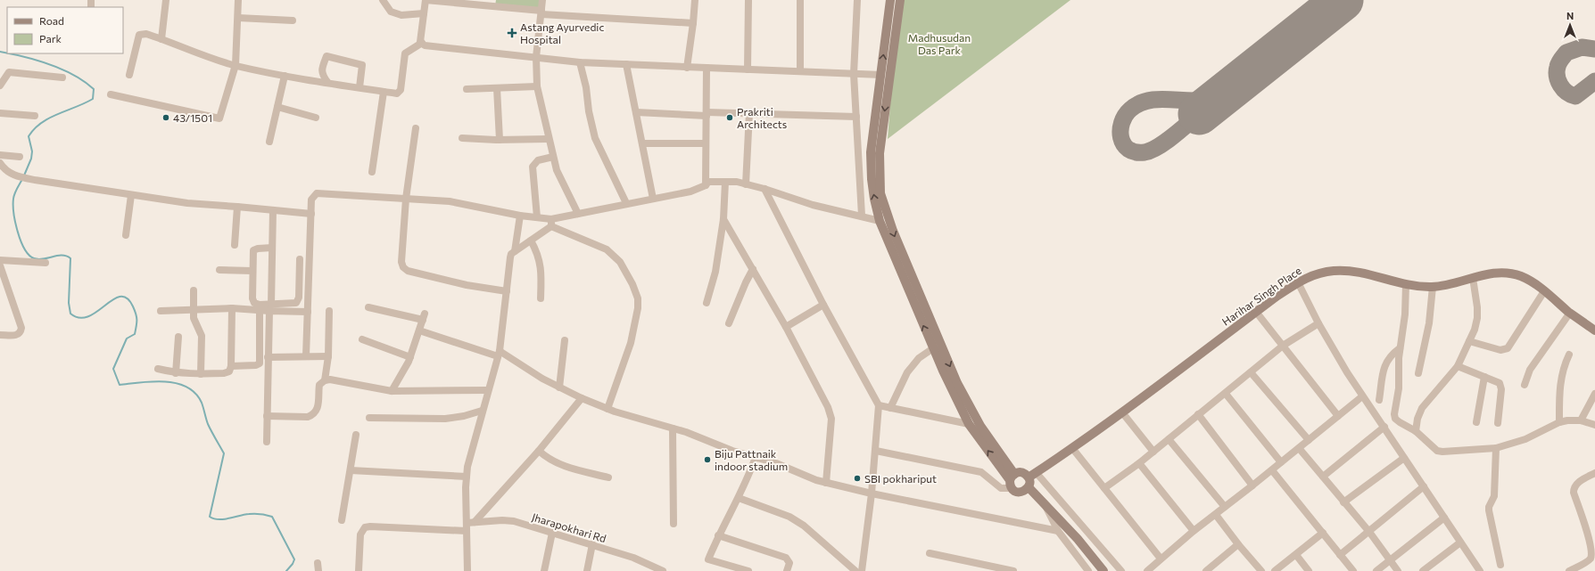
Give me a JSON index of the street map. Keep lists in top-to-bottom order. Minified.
{"streets":{"main road":["Harihar Singh Place"],"street":["Jharapokhari Rd"]},"parks":["Madhusudan Das Park"],"places":{"health":["Astang Ayurvedic Hospital"],"other":["43/1501","Prakriti Architects","Biju Pattnaik indoor stadium","SBI pokhariput"]},"legend":["Road","Park"],"north":"top"}
